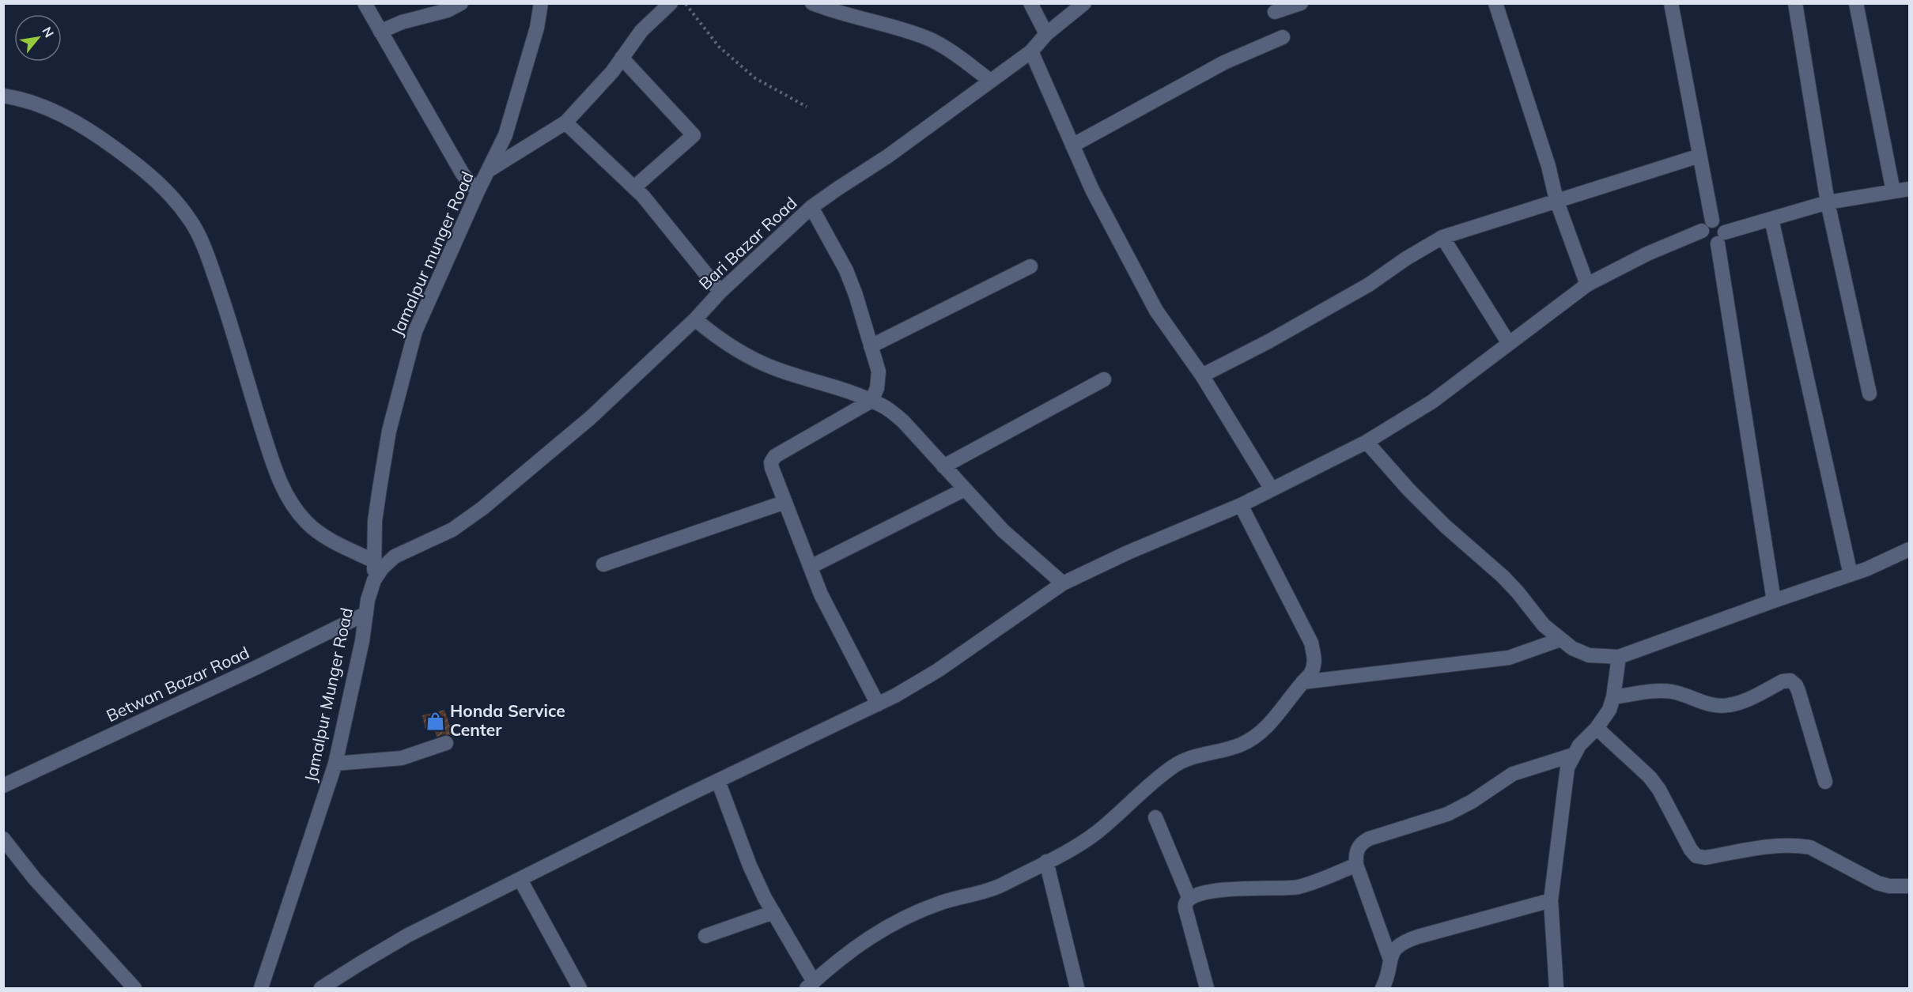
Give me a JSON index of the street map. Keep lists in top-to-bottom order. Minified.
{"streets":{"street":["Bari Bazar Road","Jamalpur munger Road","Betwan Bazar Road","Jamalpur Munger Road"]},"crossings":[["Bari Bazar Road","Jamalpur Munger Road"],["Jamalpur munger Road","Jamalpur Munger Road"],["Betwan Bazar Road","Jamalpur Munger Road"]],"places":{"shop":["Honda Service Center"]},"north":"top right"}
